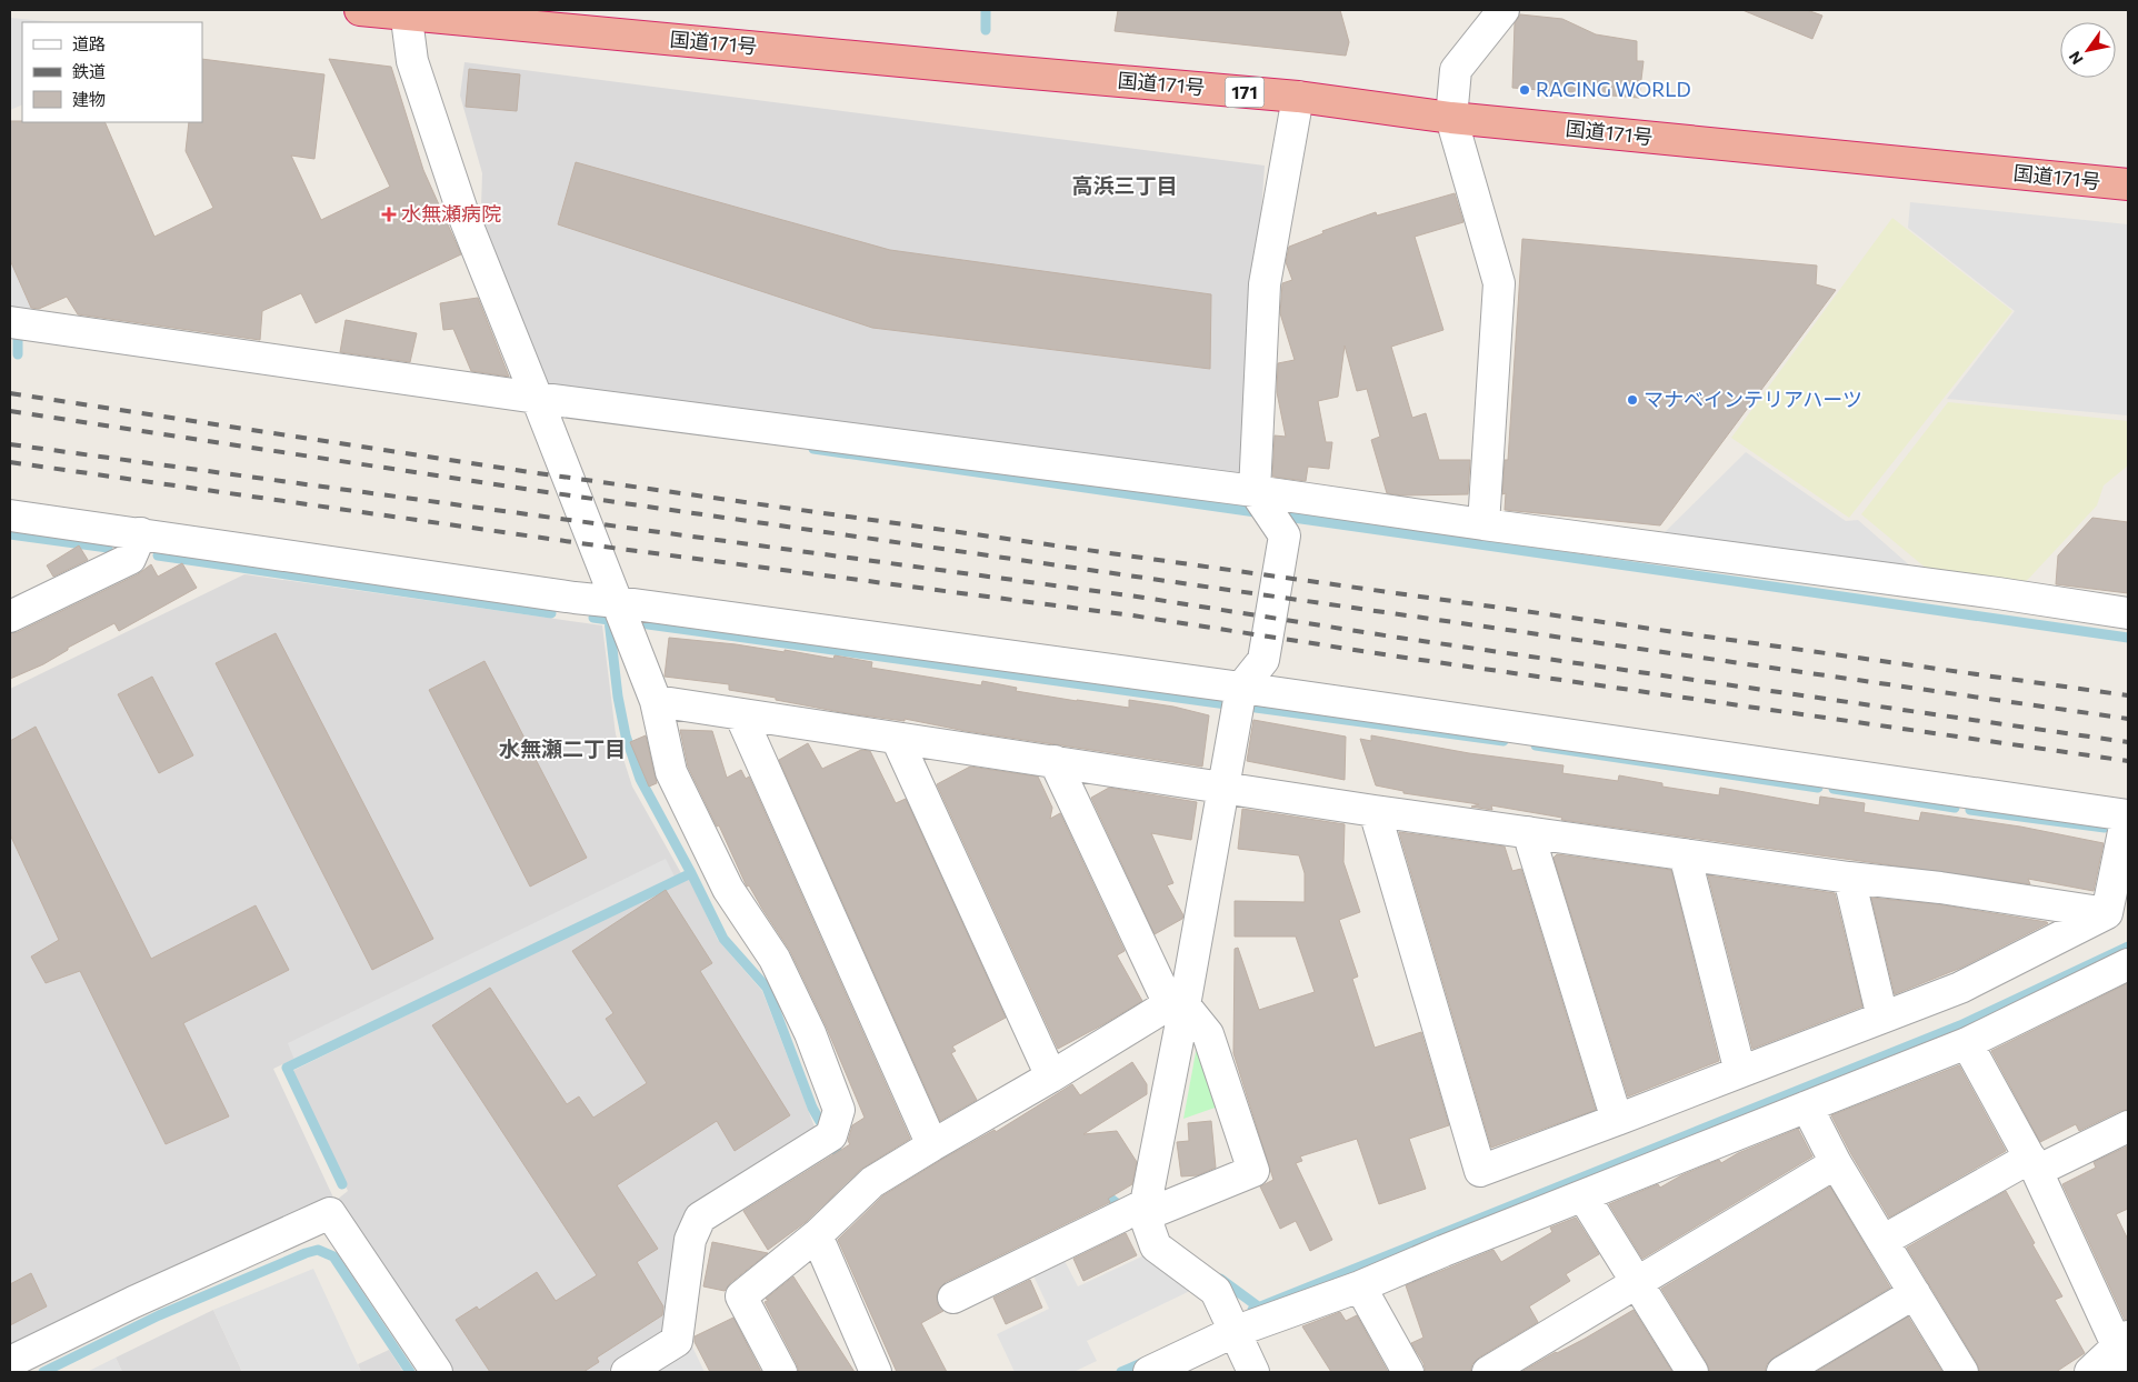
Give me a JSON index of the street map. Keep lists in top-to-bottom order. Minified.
{"streets":{"highway":["国道171号","171"]},"districts":["高浜三丁目","水無瀬二丁目"],"places":{"other":["RACING WORLD","マナベインテリアハーツ"],"health":["水無瀬病院"]},"legend":["道路","鉄道","建物"],"north":"bottom left"}
